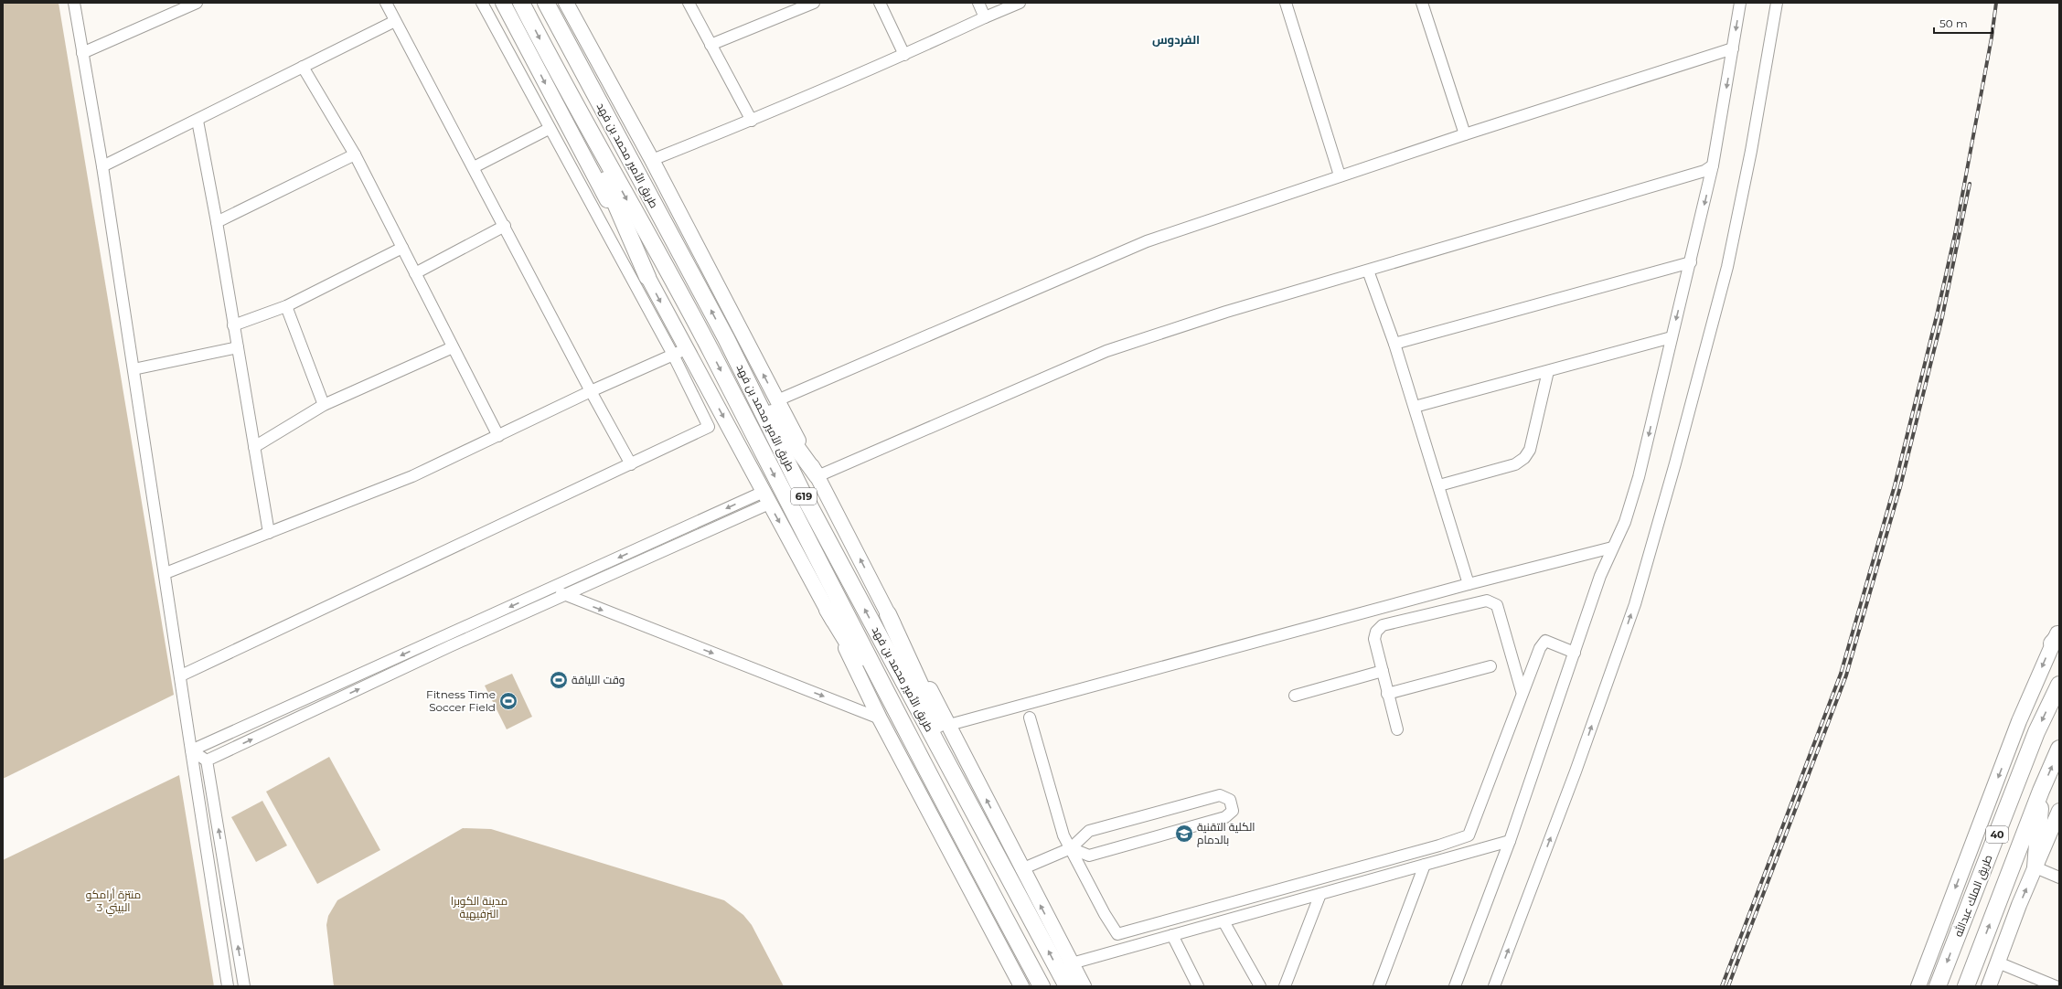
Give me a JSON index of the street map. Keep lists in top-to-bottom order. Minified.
{"streets":{"highway":["طريق الأمير محمد بن فهد","619","40","طريق الملك عبدالله"]},"districts":["الفردوس"],"parks":["منتزة أرامكو البيئي 3","مدينة الكوبرا الترفيهية"],"places":{"sports":["وقت اللياقة","Fitness Time Soccer Field"],"school or university":["الكلية التقنية بالدمام"]},"scale_bar":"50 m"}
